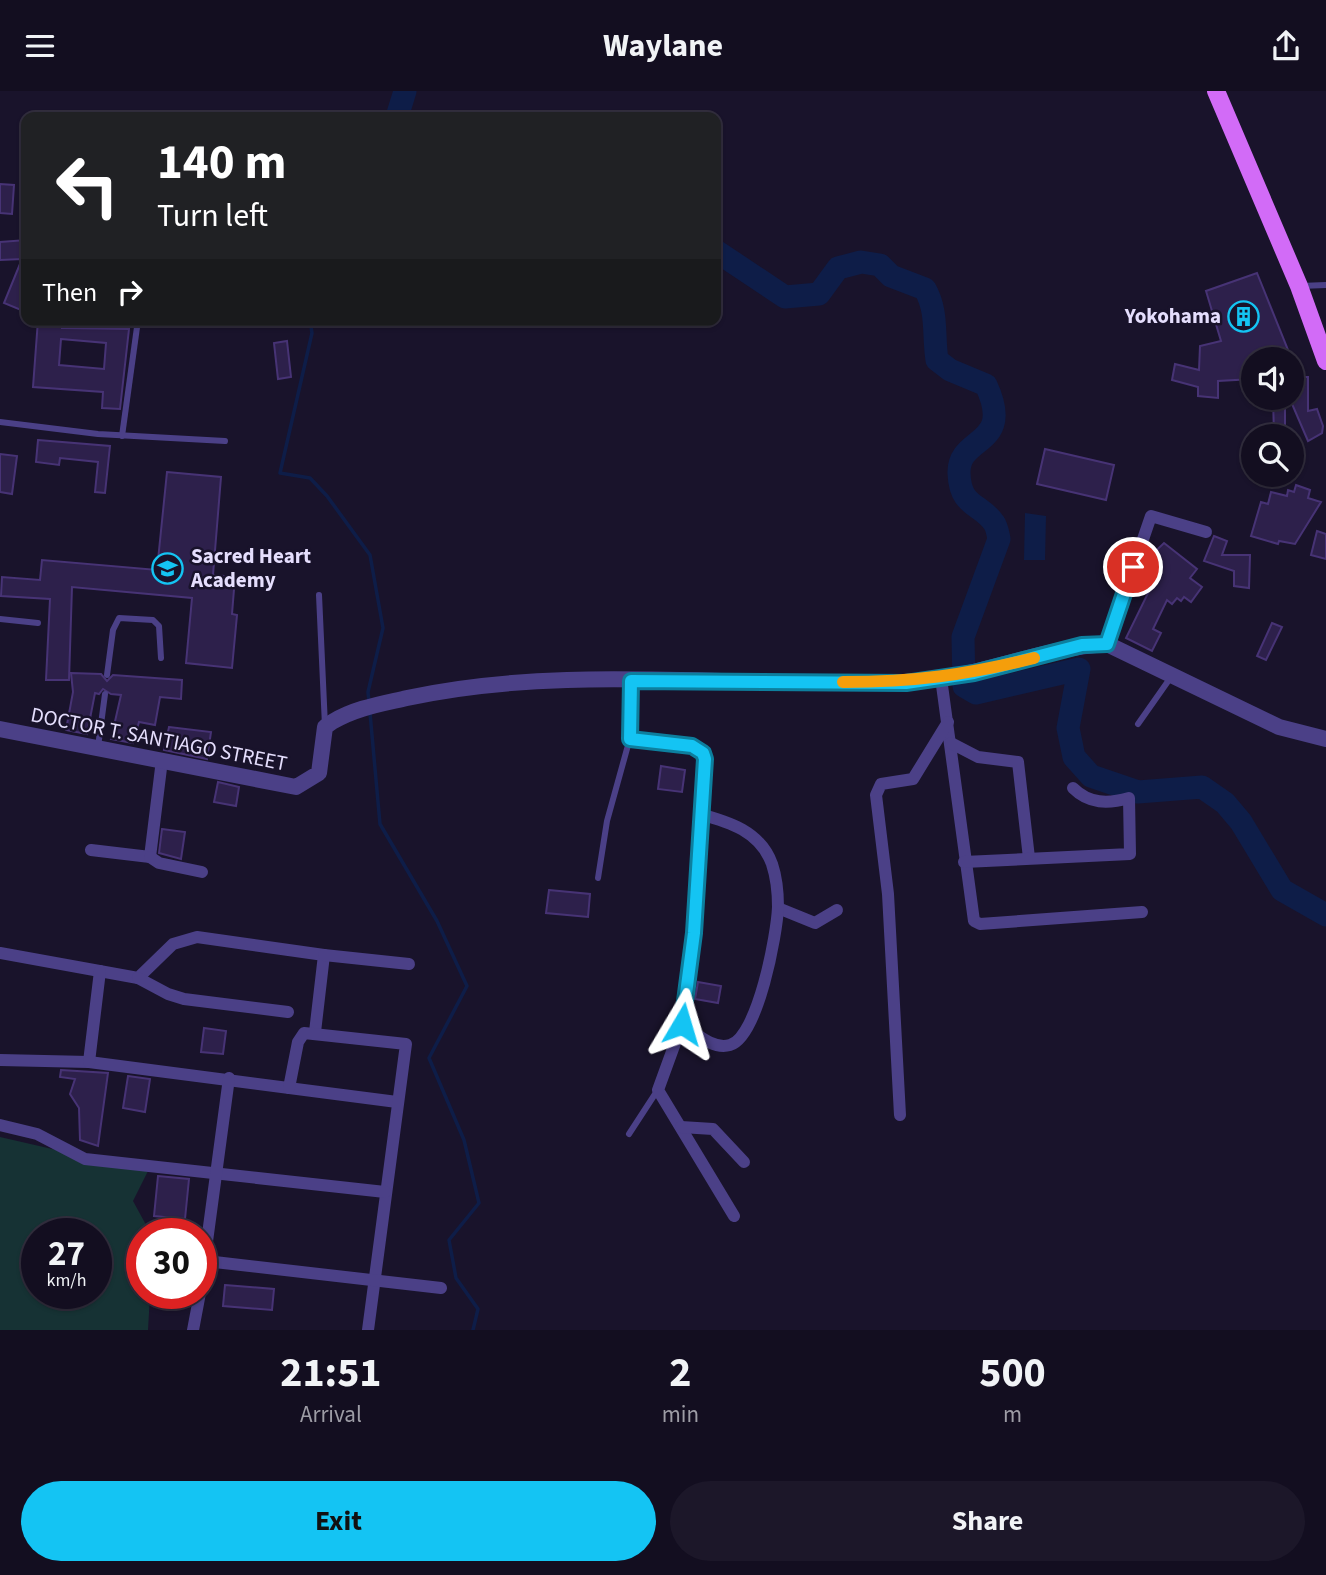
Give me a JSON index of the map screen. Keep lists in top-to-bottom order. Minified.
{"streets":{"street":["DOCTOR T. SANTIAGO STREET"]},"places":{"building":["Yokohama"],"school or university":["Sacred Heart Academy"]},"page":{"header":"Waylane","turn":["140 m","Turn left"],"then":"Then","speed":"27 km/h","limit":"30","eta":["21:51","Arrival","2","min","500","m"],"buttons":["Exit","Share"]}}
